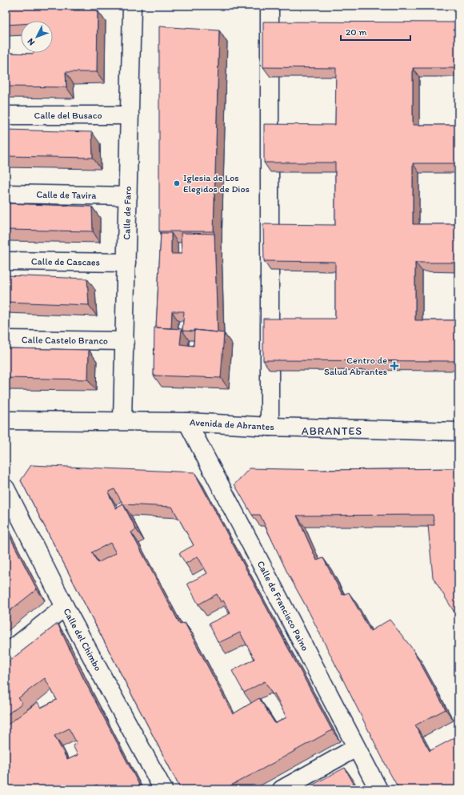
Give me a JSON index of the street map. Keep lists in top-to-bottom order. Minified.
{"streets":{"street":["Calle del Busaco","Calle de Tavira","Calle de Faro","Calle de Cascaes","Calle Castelo Branco","Avenida de Abrantes","Calle de Francisco Paino","Calle del Chimbo"]},"crossings":[["Calle del Busaco","Calle de Faro"],["Calle de Tavira","Calle de Faro"],["Calle de Faro","Calle de Cascaes"],["Calle de Faro","Calle Castelo Branco"],["Calle de Faro","Avenida de Abrantes"],["Avenida de Abrantes","Calle de Francisco Paino"]],"districts":["ABRANTES"],"places":{"other":["Iglesia de Los Elegidos de Dios"],"health":["Centro de Salud Abrantes"]},"scale_bar":"20 m","north":"bottom left"}
